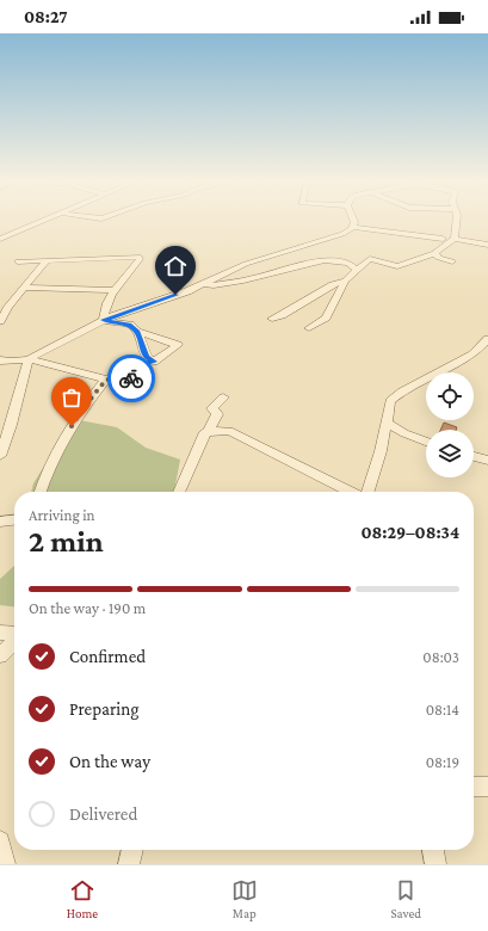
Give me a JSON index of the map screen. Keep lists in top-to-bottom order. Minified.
{"page":{"status":"08:27","heading":["2 min","Arriving in","08:29–08:34"],"bar":"On the way · 190 m","list":[["Confirmed","08:03"],["Preparing","08:14"],["On the way","08:19"],"Delivered"],"tabs":["Home","Map","Saved"]}}
